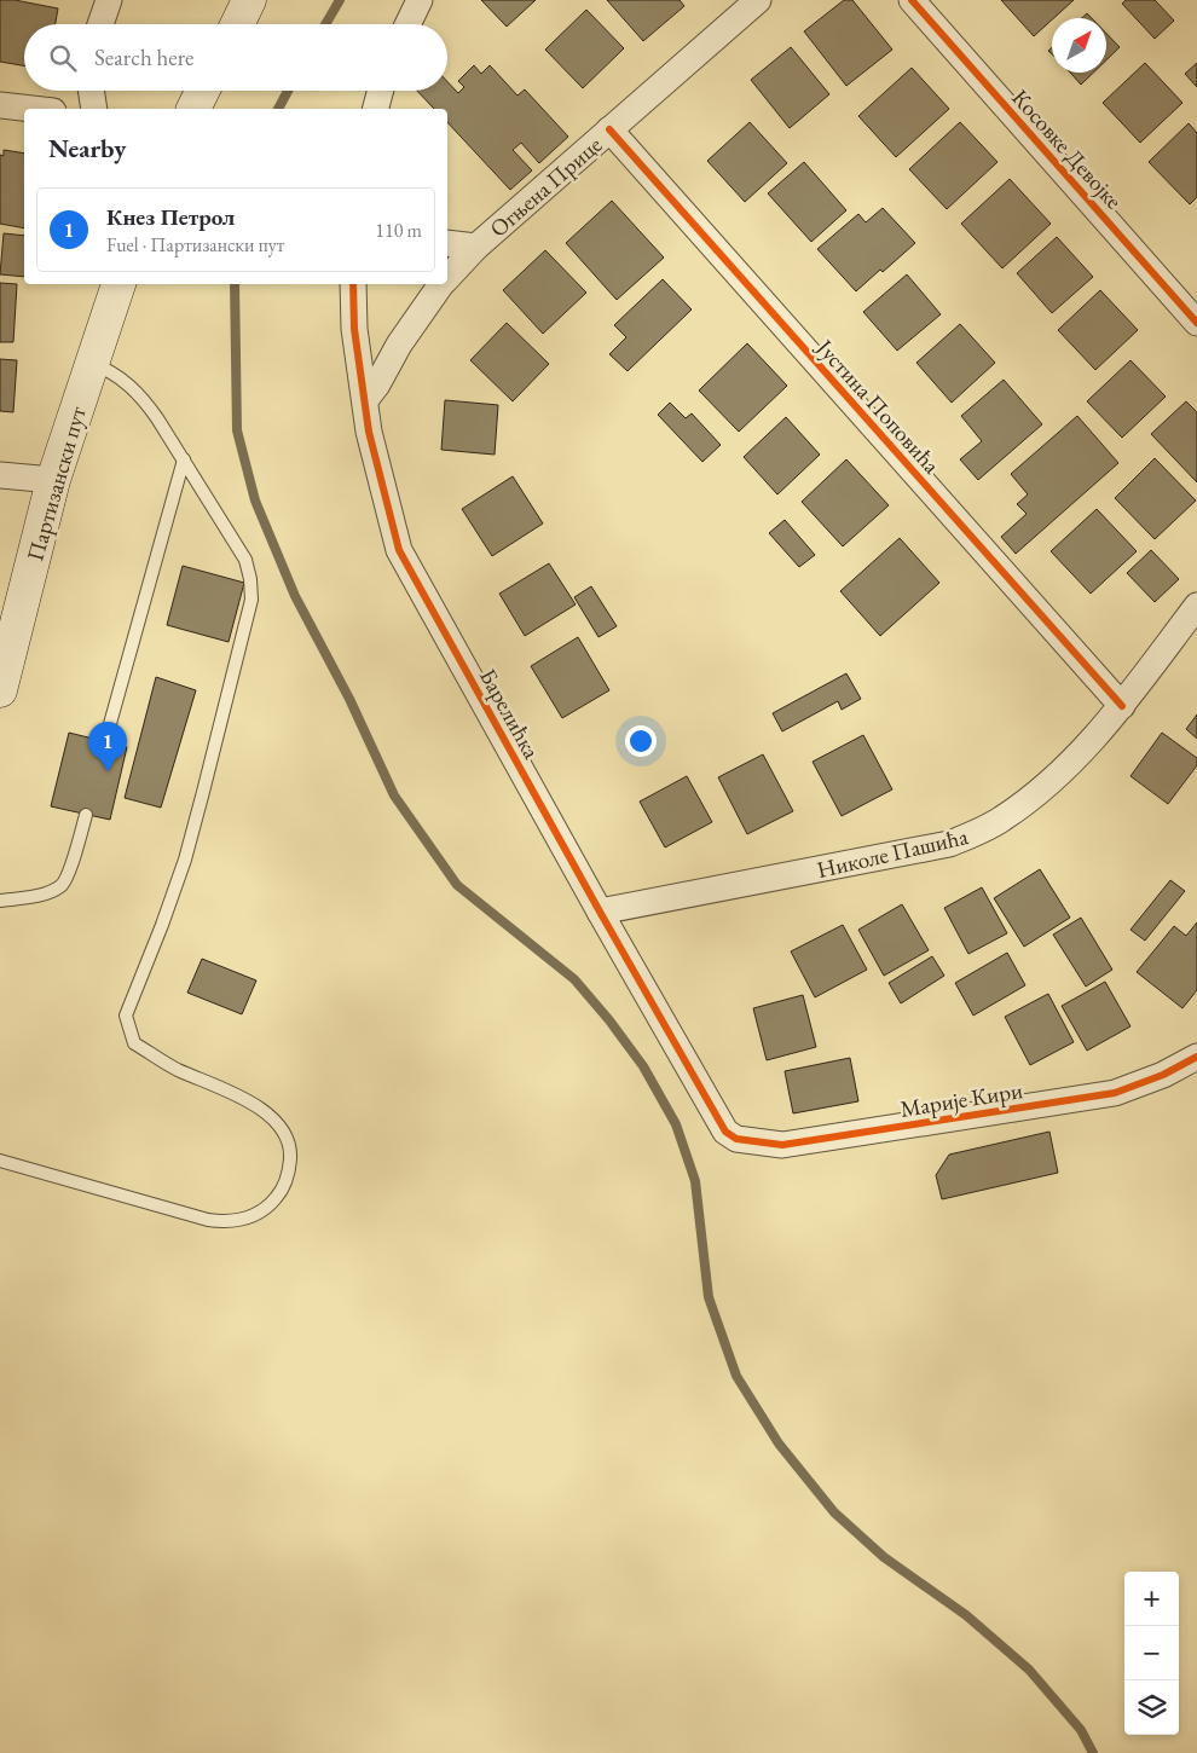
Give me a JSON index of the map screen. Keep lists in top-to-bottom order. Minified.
{"streets":{"main road":["Партизански пут"],"street":["Косовке Девојке","Огњена Прице","Јустина Поповића","Барелићка","Николе Пашића","Марије Кири"]},"crossings":[["Огњена Прице","Јустина Поповића"],["Огњена Прице","Барелићка"],["Јустина Поповића","Николе Пашића"],["Барелићка","Николе Пашића"],["Барелићка","Марије Кири"]],"north":"top right","page":{"search":"Search here","heading":"Nearby","list":[{"mark":"1","name":"Кнез Петрол","note":"Fuel · Партизански пут","value":"110 m"}],"pins":"1","map_buttons":["+","−"]}}
